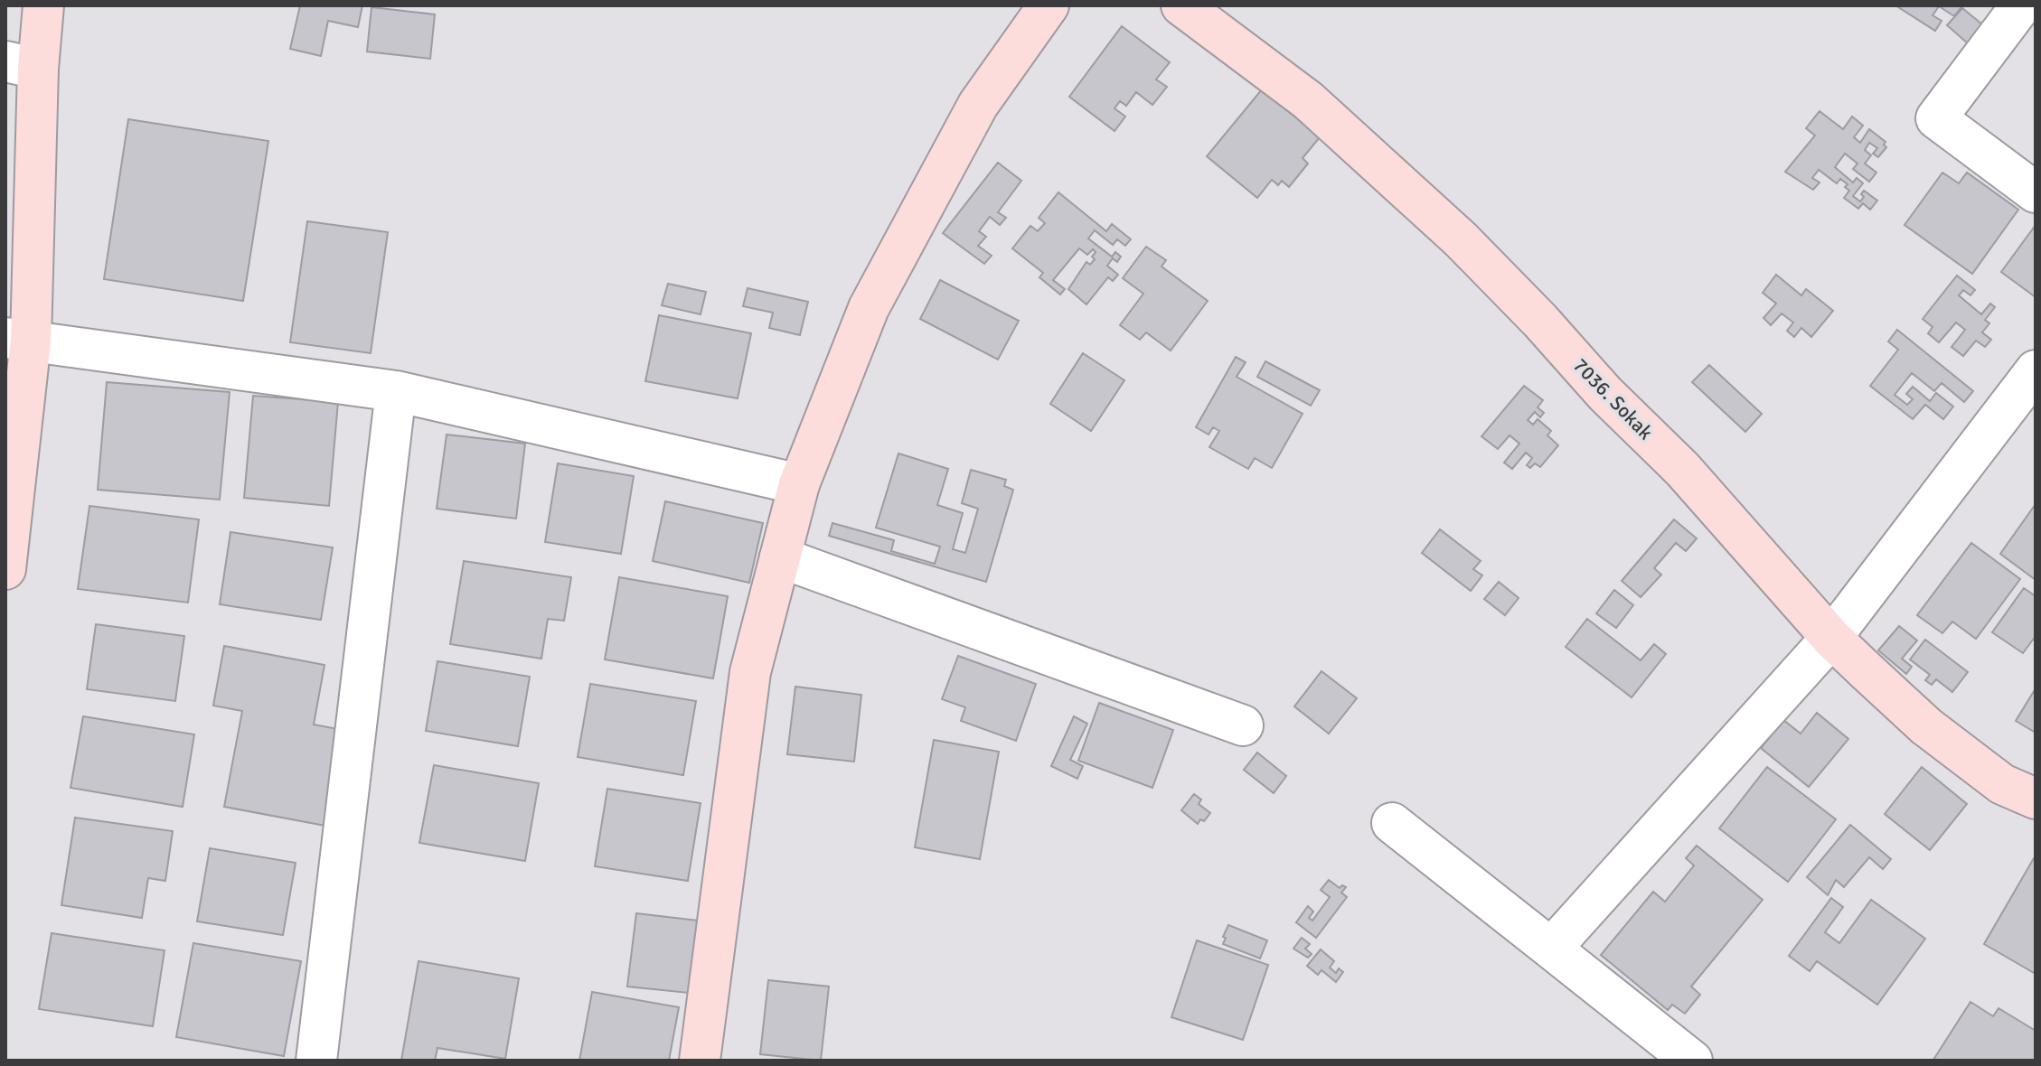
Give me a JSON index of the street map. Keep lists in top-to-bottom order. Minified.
{"streets":{"street":["7036. Sokak"]}}
